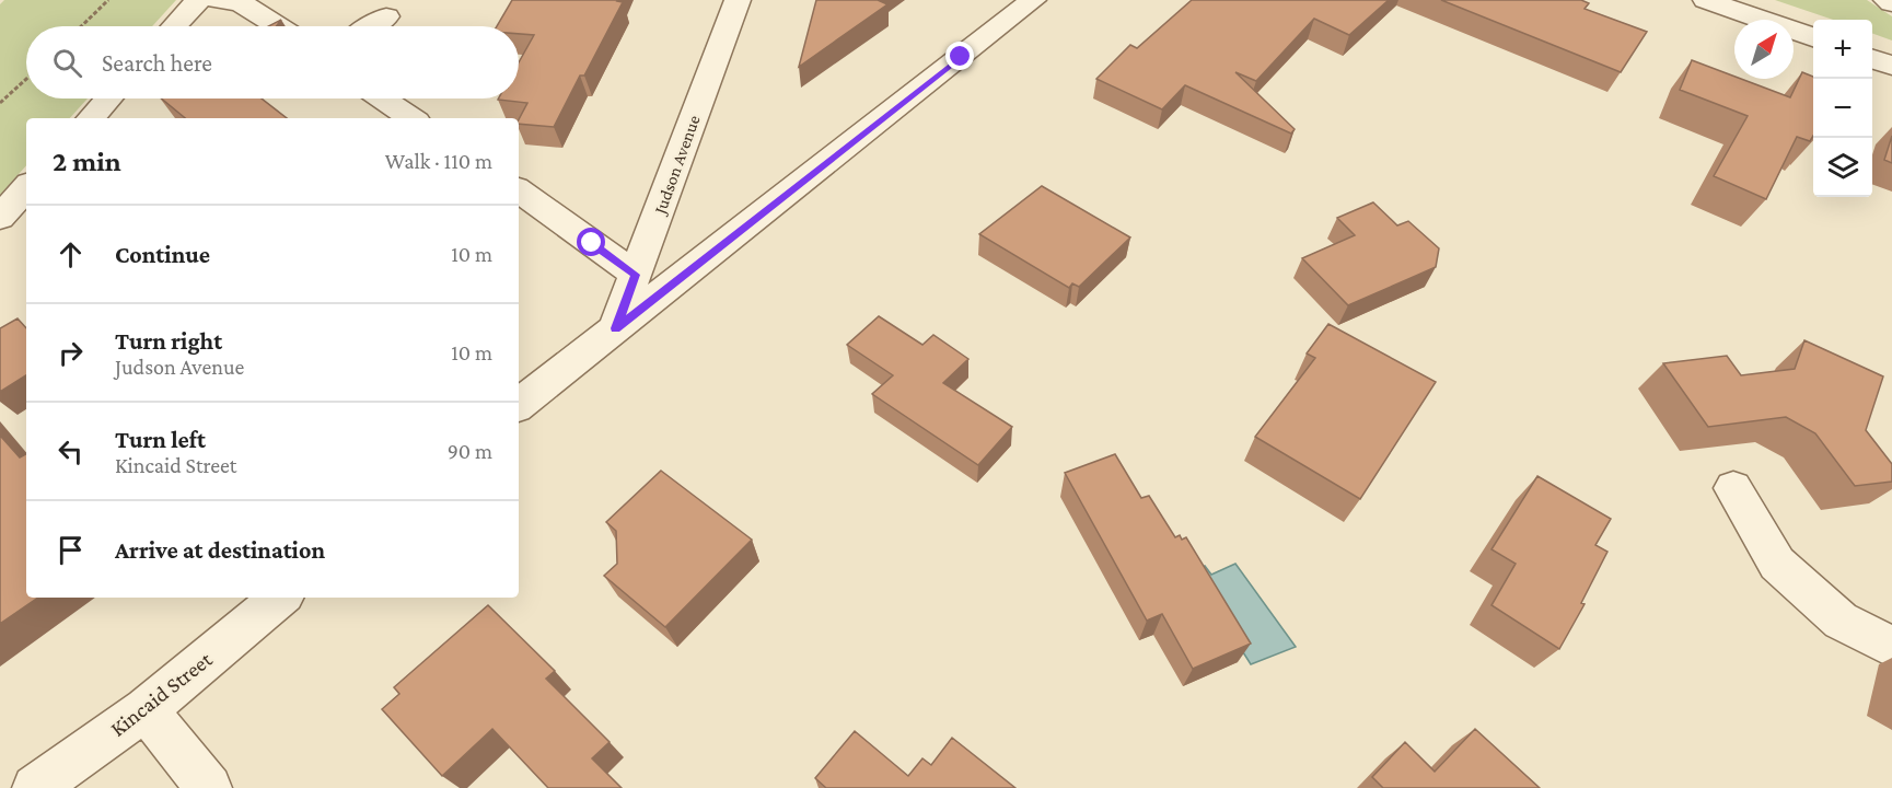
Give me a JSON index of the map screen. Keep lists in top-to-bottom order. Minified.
{"streets":{"street":["Judson Avenue","Kincaid Street"]},"north":"top right","page":{"map_buttons":["+","−"],"search":"Search here","heading":["2 min","Walk · 110 m"],"list":[["Continue","10 m"],["Turn right","Judson Avenue","10 m"],["Turn left","Kincaid Street","90 m"],"Arrive at destination"]}}
